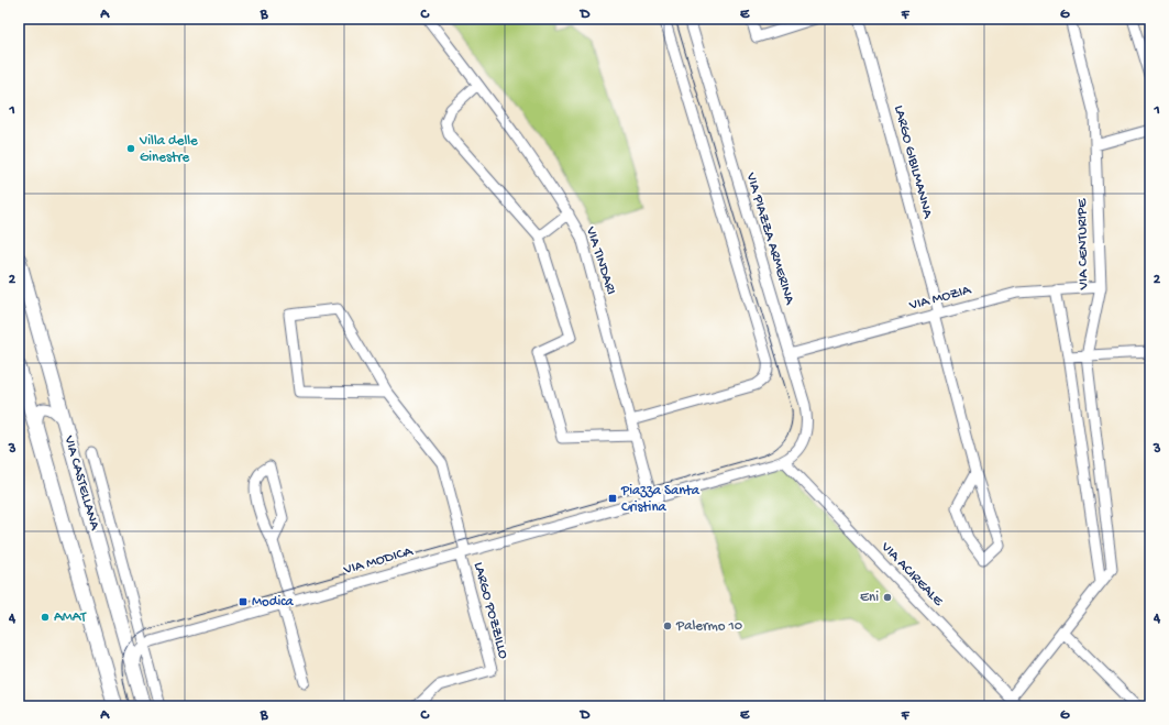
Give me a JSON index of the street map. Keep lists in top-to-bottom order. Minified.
{"streets":{"main road":["VIA CASTELLANA"],"street":["LARGO GIBILMANNA","VIA PIAZZA ARMERINA","VIA CENTURIPE","VIA TINDARI","VIA MOZIA","VIA MODICA","VIA ACIREALE","LARGO POZZILLO"]},"crossings":[["LARGO GIBILMANNA","VIA MOZIA"],["VIA PIAZZA ARMERINA","VIA MOZIA"],["VIA PIAZZA ARMERINA","VIA ACIREALE"],["VIA CENTURIPE","VIA MOZIA"],["VIA CENTURIPE","VIA ACIREALE"],["VIA TINDARI","VIA MODICA"],["VIA MODICA","LARGO POZZILLO"]],"places":{"other":["Villa delle Ginestre","Eni","AMAT","Palermo 10"],"transit":["Piazza Santa Cristina","Modica"]},"grid":{"columns":["A","B","C","D","E","F","G"],"rows":["1","2","3","4"]}}
